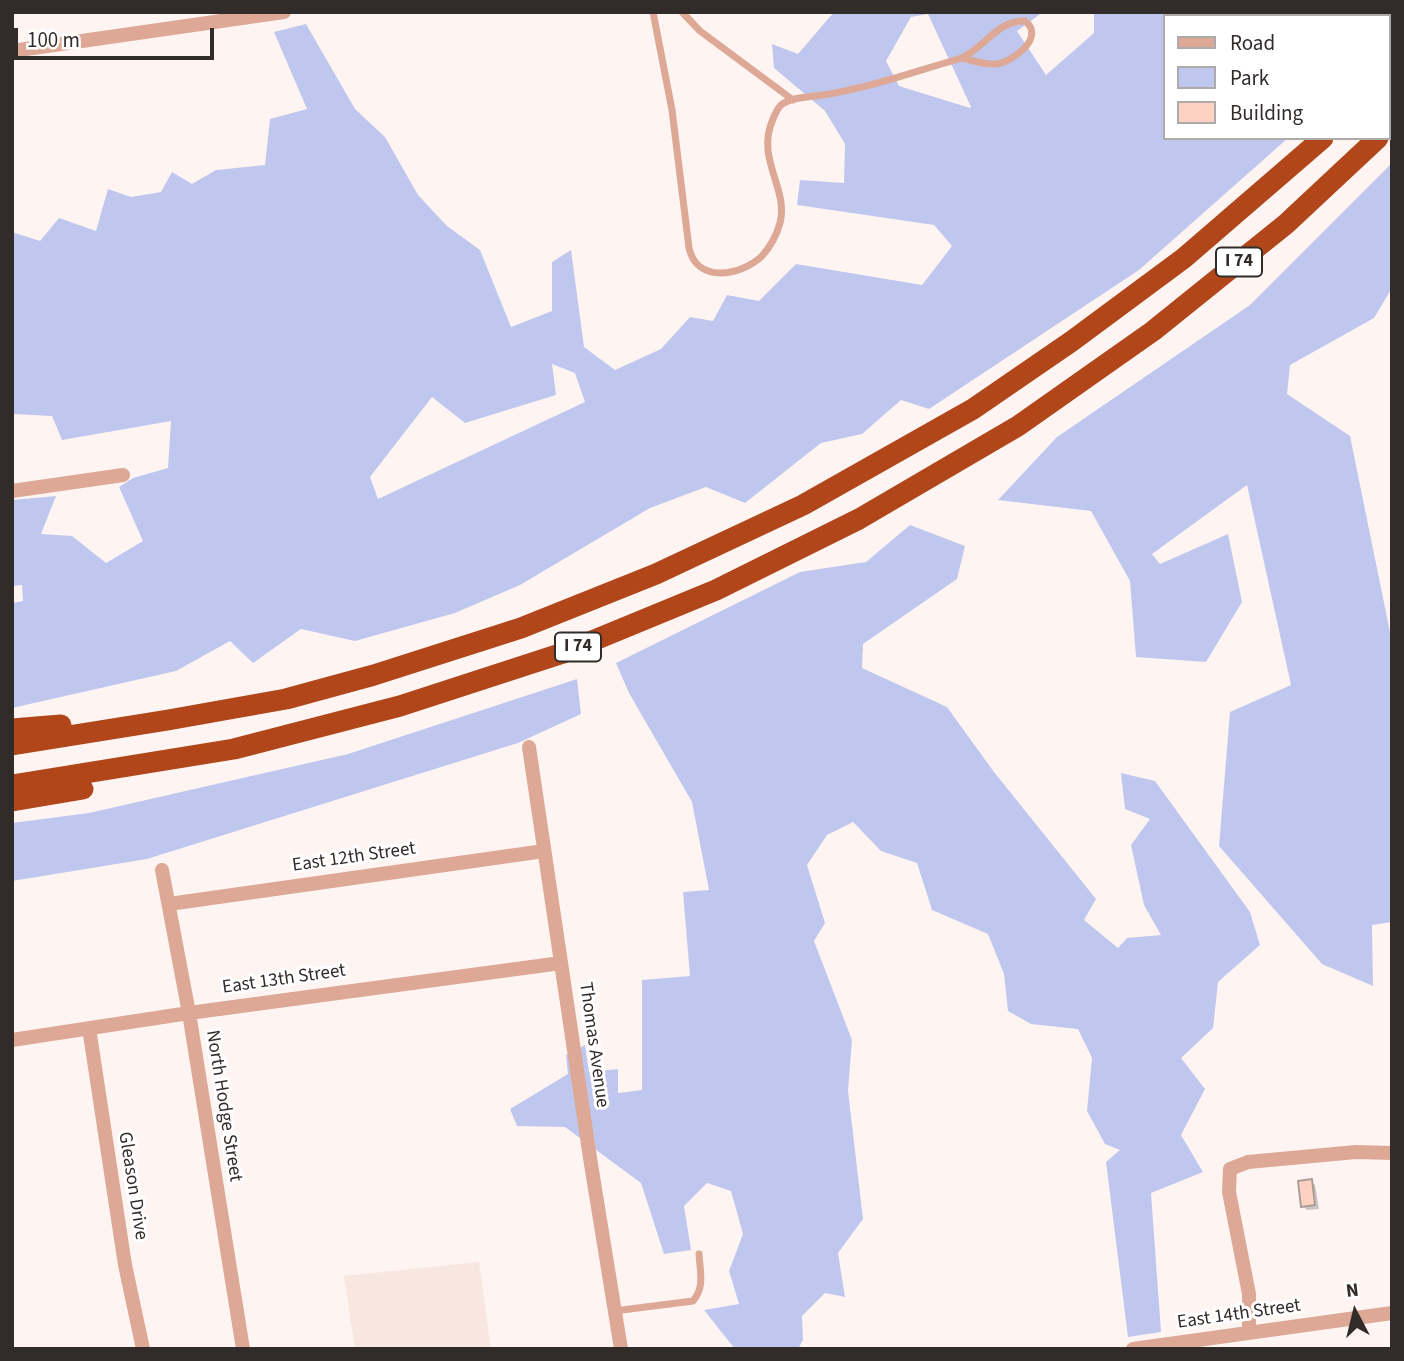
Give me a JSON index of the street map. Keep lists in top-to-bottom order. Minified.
{"streets":{"highway":["I 74"],"street":["East 12th Street","East 13th Street","Thomas Avenue","North Hodge Street","Gleason Drive","East 14th Street"]},"crossings":[["East 12th Street","Thomas Avenue"],["East 12th Street","North Hodge Street"],["East 13th Street","Thomas Avenue"],["East 13th Street","North Hodge Street"],["East 13th Street","Gleason Drive"]],"legend":["Road","Park","Building"],"scale_bar":"100 m","north":"top"}
